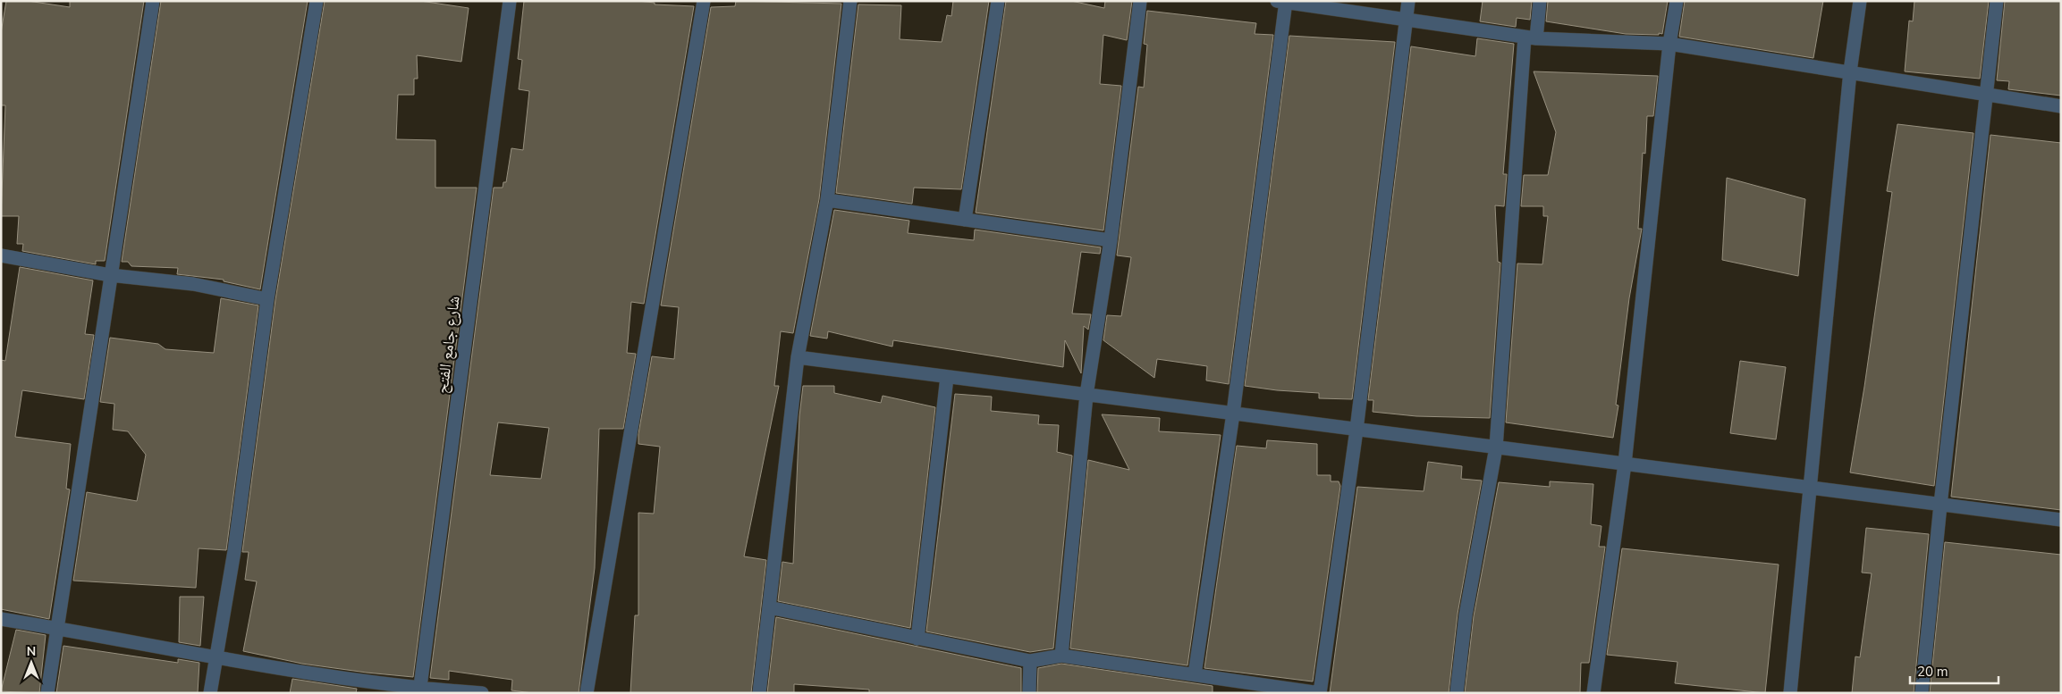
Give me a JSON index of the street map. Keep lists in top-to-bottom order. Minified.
{"streets":{"street":["شارع جامع الفتح"]},"scale_bar":"20 m","north":"top"}
